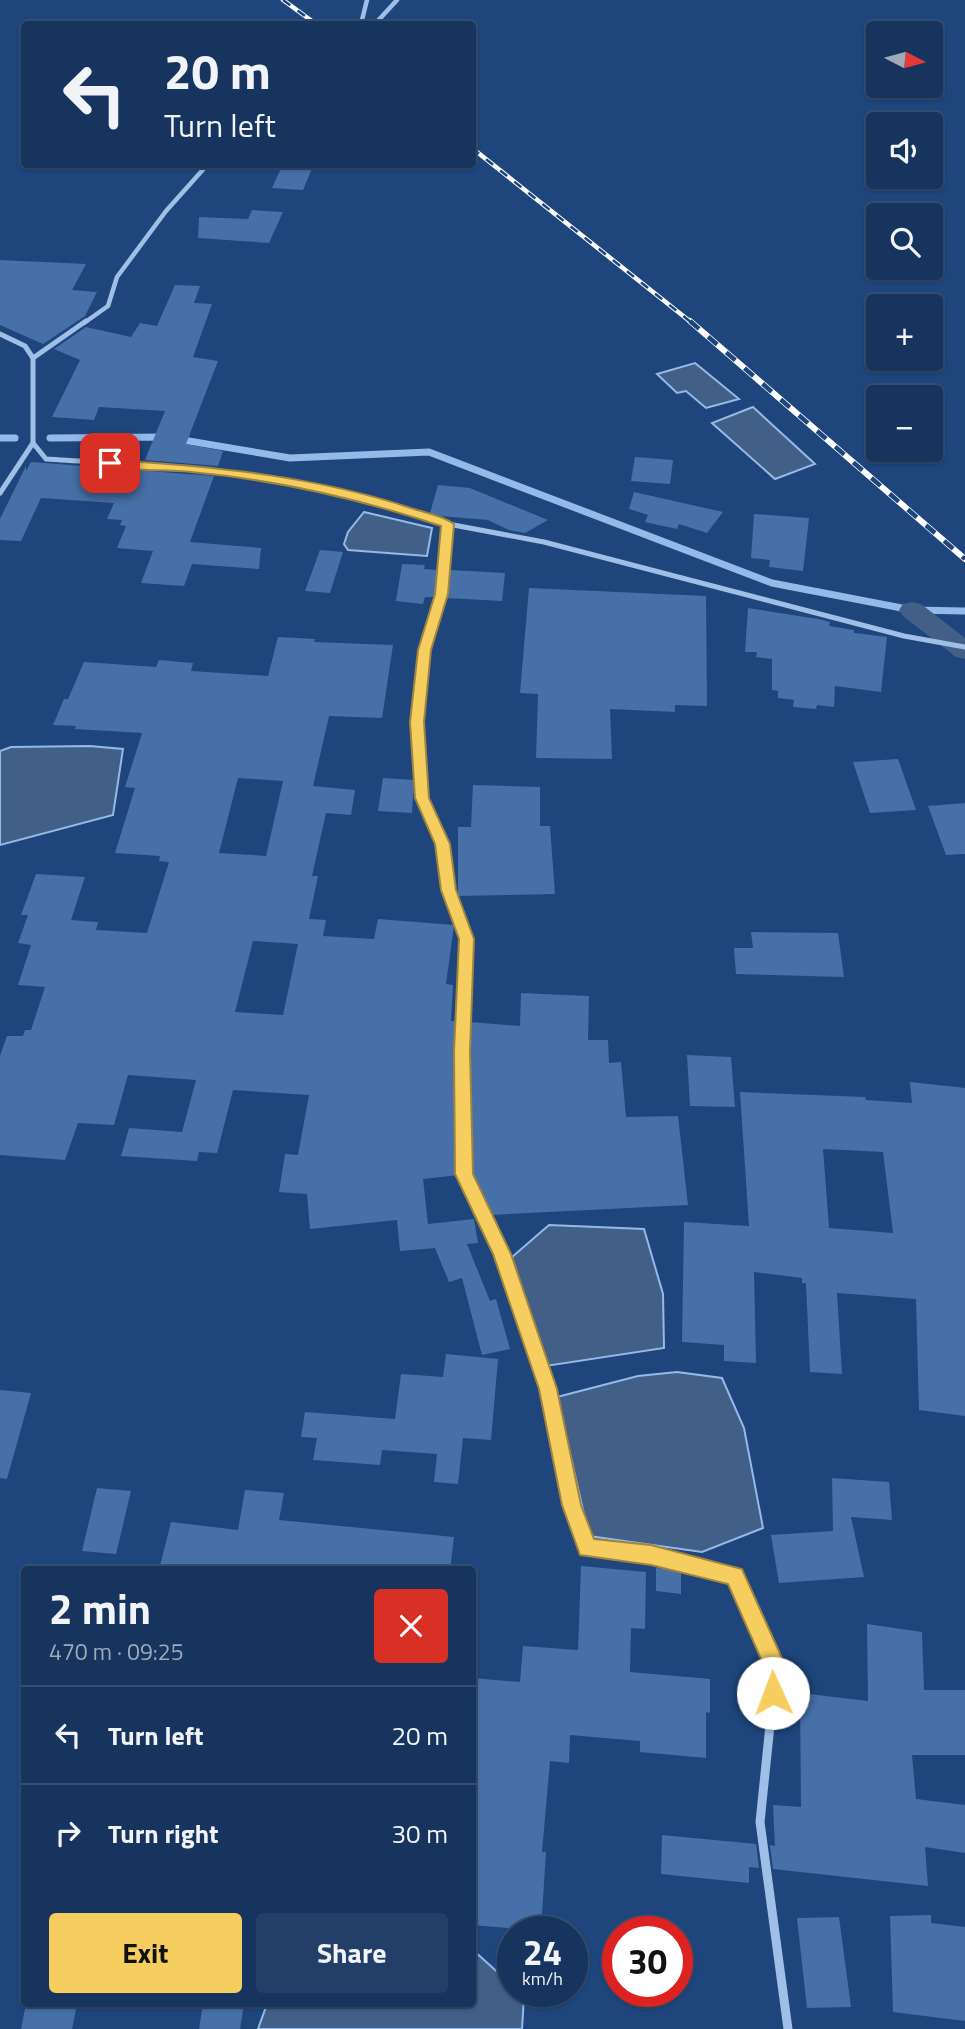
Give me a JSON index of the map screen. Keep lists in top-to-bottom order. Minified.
{"north":"right","page":{"map_buttons":["+","−"],"turn":["20 m","Turn left"],"heading":["2 min","470 m · 09:25"],"list":[{"name":"Turn left","value":"20 m"},{"name":"Turn right","value":"30 m"}],"buttons":["Exit","Share"],"speed":"24 km/h","limit":"30"}}
